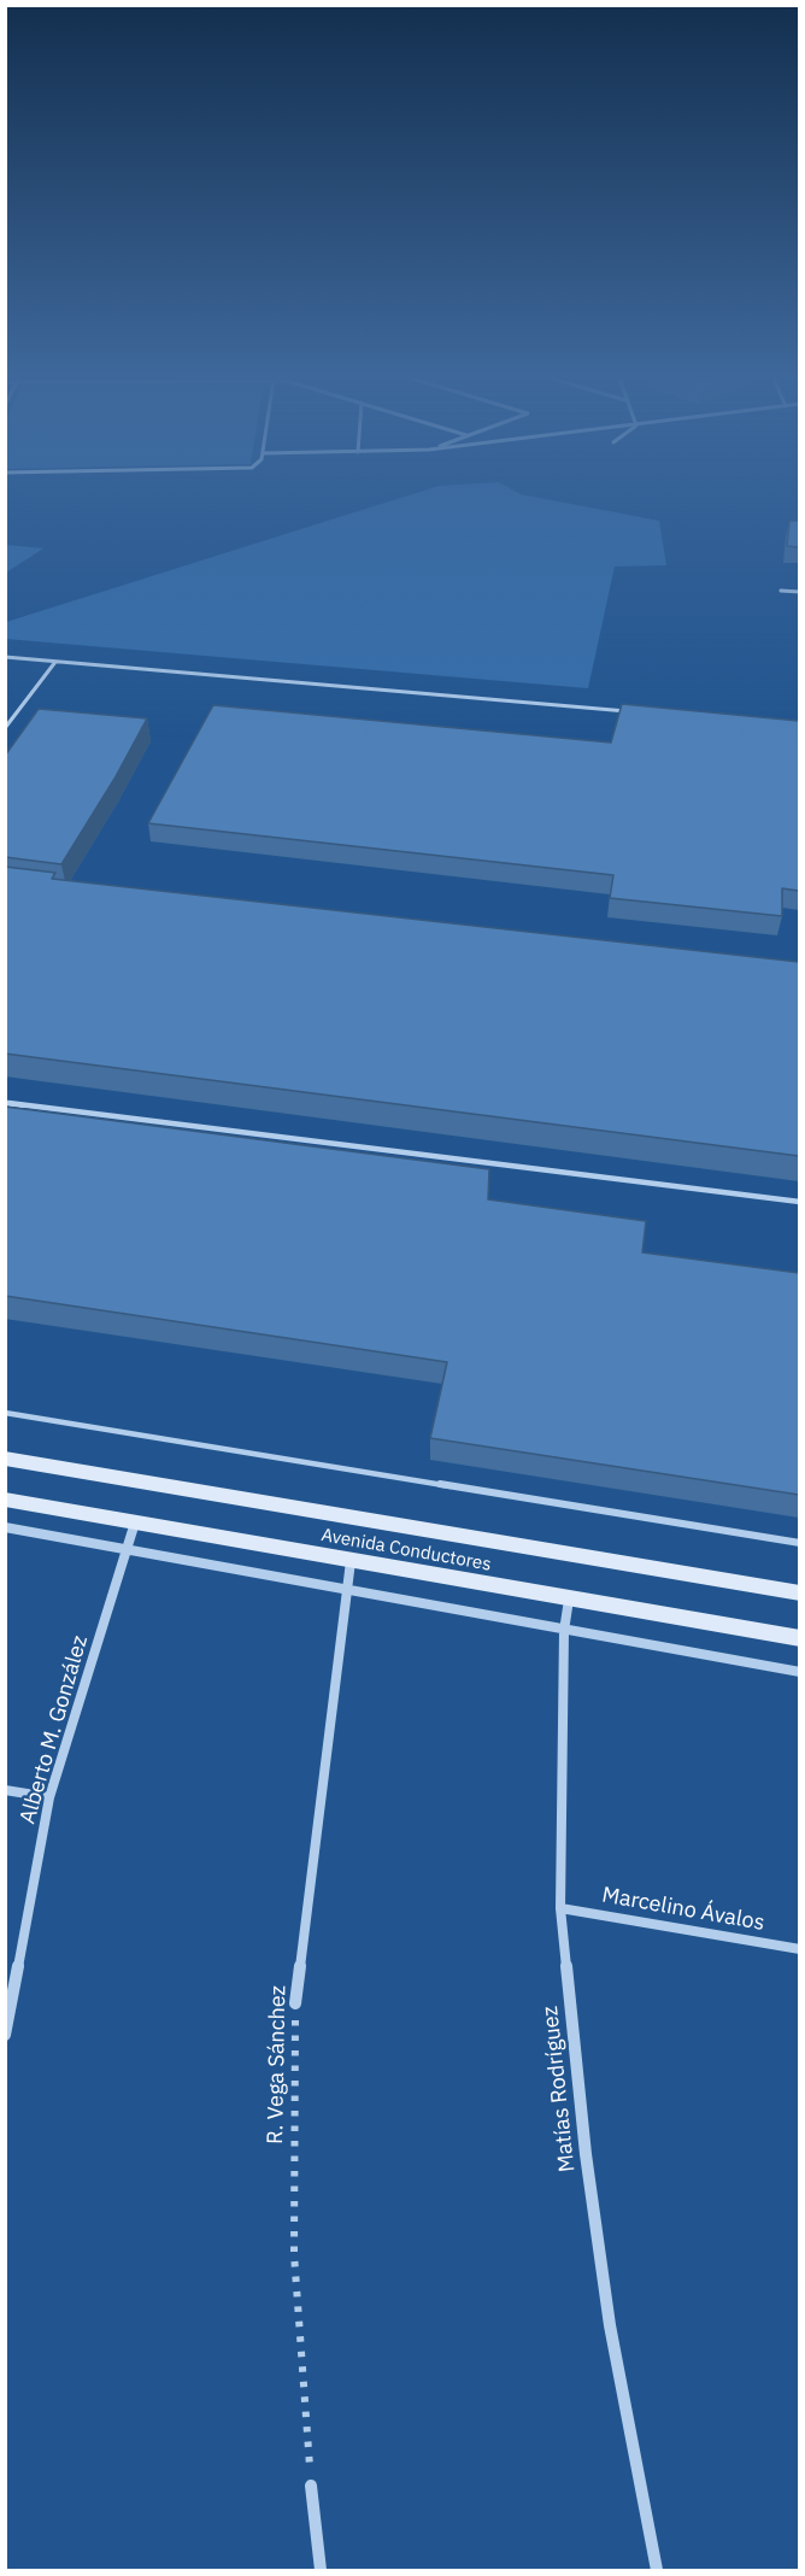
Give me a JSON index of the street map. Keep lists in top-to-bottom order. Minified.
{"streets":{"main road":["Avenida Conductores"],"street":["Alberto M. González","Marcelino Ávalos","R. Vega Sánchez","Matías Rodríguez"]},"crossings":[["Avenida Conductores","Alberto M. González"],["Avenida Conductores","R. Vega Sánchez"],["Avenida Conductores","Matías Rodríguez"],["Marcelino Ávalos","Matías Rodríguez"]]}
